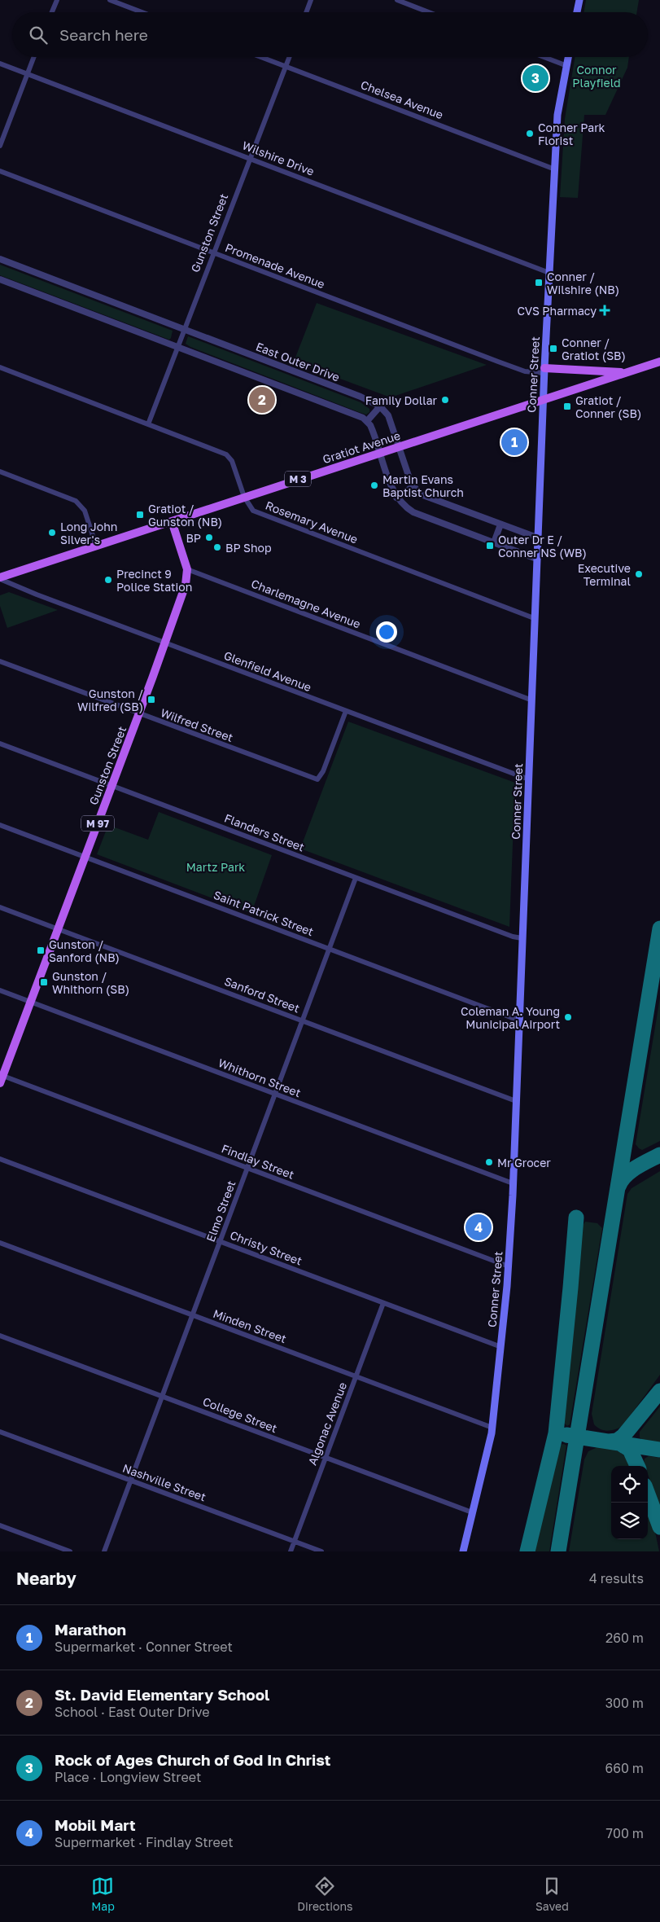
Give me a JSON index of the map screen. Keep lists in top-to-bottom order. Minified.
{"streets":{"main road":["Gunston Street","Conner Street","Gratiot Avenue","M 3","M 97"],"street":["Chelsea Avenue","Wilshire Drive","Promenade Avenue","East Outer Drive","Rosemary Avenue","Charlemagne Avenue","Glenfield Avenue","Wilfred Street","Flanders Street","Saint Patrick Street","Sanford Street","Whithorn Street","Findlay Street","Elmo Street","Christy Street","Minden Street","College Street","Algonac Avenue","Nashville Street"]},"crossings":[["Chelsea Avenue","Gunston Street"],["Chelsea Avenue","Conner Street"],["Wilshire Drive","Gunston Street"],["Wilshire Drive","Conner Street"],["Gunston Street","Promenade Avenue"],["Gunston Street","East Outer Drive"],["Gunston Street","Gratiot Avenue"],["Gunston Street","Rosemary Avenue"],["Gunston Street","Charlemagne Avenue"],["Gunston Street","Glenfield Avenue"],["Gunston Street","Wilfred Street"],["Gunston Street","Flanders Street"],["Gunston Street","Saint Patrick Street"],["Gunston Street","Sanford Street"],["Gunston Street","Whithorn Street"],["Gunston Street","Findlay Street"],["Promenade Avenue","Conner Street"],["Conner Street","Gratiot Avenue"],["Conner Street","Rosemary Avenue"],["Conner Street","Charlemagne Avenue"],["Conner Street","Glenfield Avenue"],["Conner Street","Flanders Street"],["Conner Street","Saint Patrick Street"],["Conner Street","Sanford Street"],["Conner Street","Whithorn Street"],["Conner Street","Findlay Street"],["Conner Street","Christy Street"],["Conner Street","Minden Street"],["Conner Street","College Street"],["Gratiot Avenue","Rosemary Avenue"],["Gratiot Avenue","Glenfield Avenue"],["Glenfield Avenue","Wilfred Street"],["Flanders Street","Elmo Street"],["Saint Patrick Street","Elmo Street"],["Sanford Street","Elmo Street"],["Whithorn Street","Elmo Street"],["Findlay Street","Elmo Street"],["Elmo Street","Christy Street"],["Elmo Street","Minden Street"],["Elmo Street","College Street"],["Elmo Street","Nashville Street"],["Christy Street","Algonac Avenue"],["Minden Street","Algonac Avenue"],["College Street","Algonac Avenue"],["Algonac Avenue","Nashville Street"]],"parks":["Connor Playfield","Martz Park"],"places":{"other":["Conner Park Florist","Family Dollar","Martin Evans Baptist Church","Long John Silver's","BP","BP Shop","Executive Terminal","Precinct 9 Police Station","Coleman A. Young Municipal Airport","Mr Grocer"],"transit":["Conner / Wilshire (NB)","Conner / Gratiot (SB)","Gratiot / Conner (SB)","Gratiot / Gunston (NB)","Outer Dr E / Conner NS (WB)","Gunston / Wilfred (SB)","Gunston / Sanford (NB)","Gunston / Whithorn (SB)"],"health":["CVS Pharmacy"]},"page":{"search":"Search here","pins":["3","2","1","4"],"heading":["Nearby","4 results"],"list":[{"mark":"1","name":"Marathon","note":"Supermarket · Conner Street","value":"260 m"},{"mark":"2","name":"St. David Elementary School","note":"School · East Outer Drive","value":"300 m"},{"mark":"3","name":"Rock of Ages Church of God In Christ","note":"Place · Longview Street","value":"660 m"},{"mark":"4","name":"Mobil Mart","note":"Supermarket · Findlay Street","value":"700 m"}],"nav":["Map","Directions","Saved"]}}
